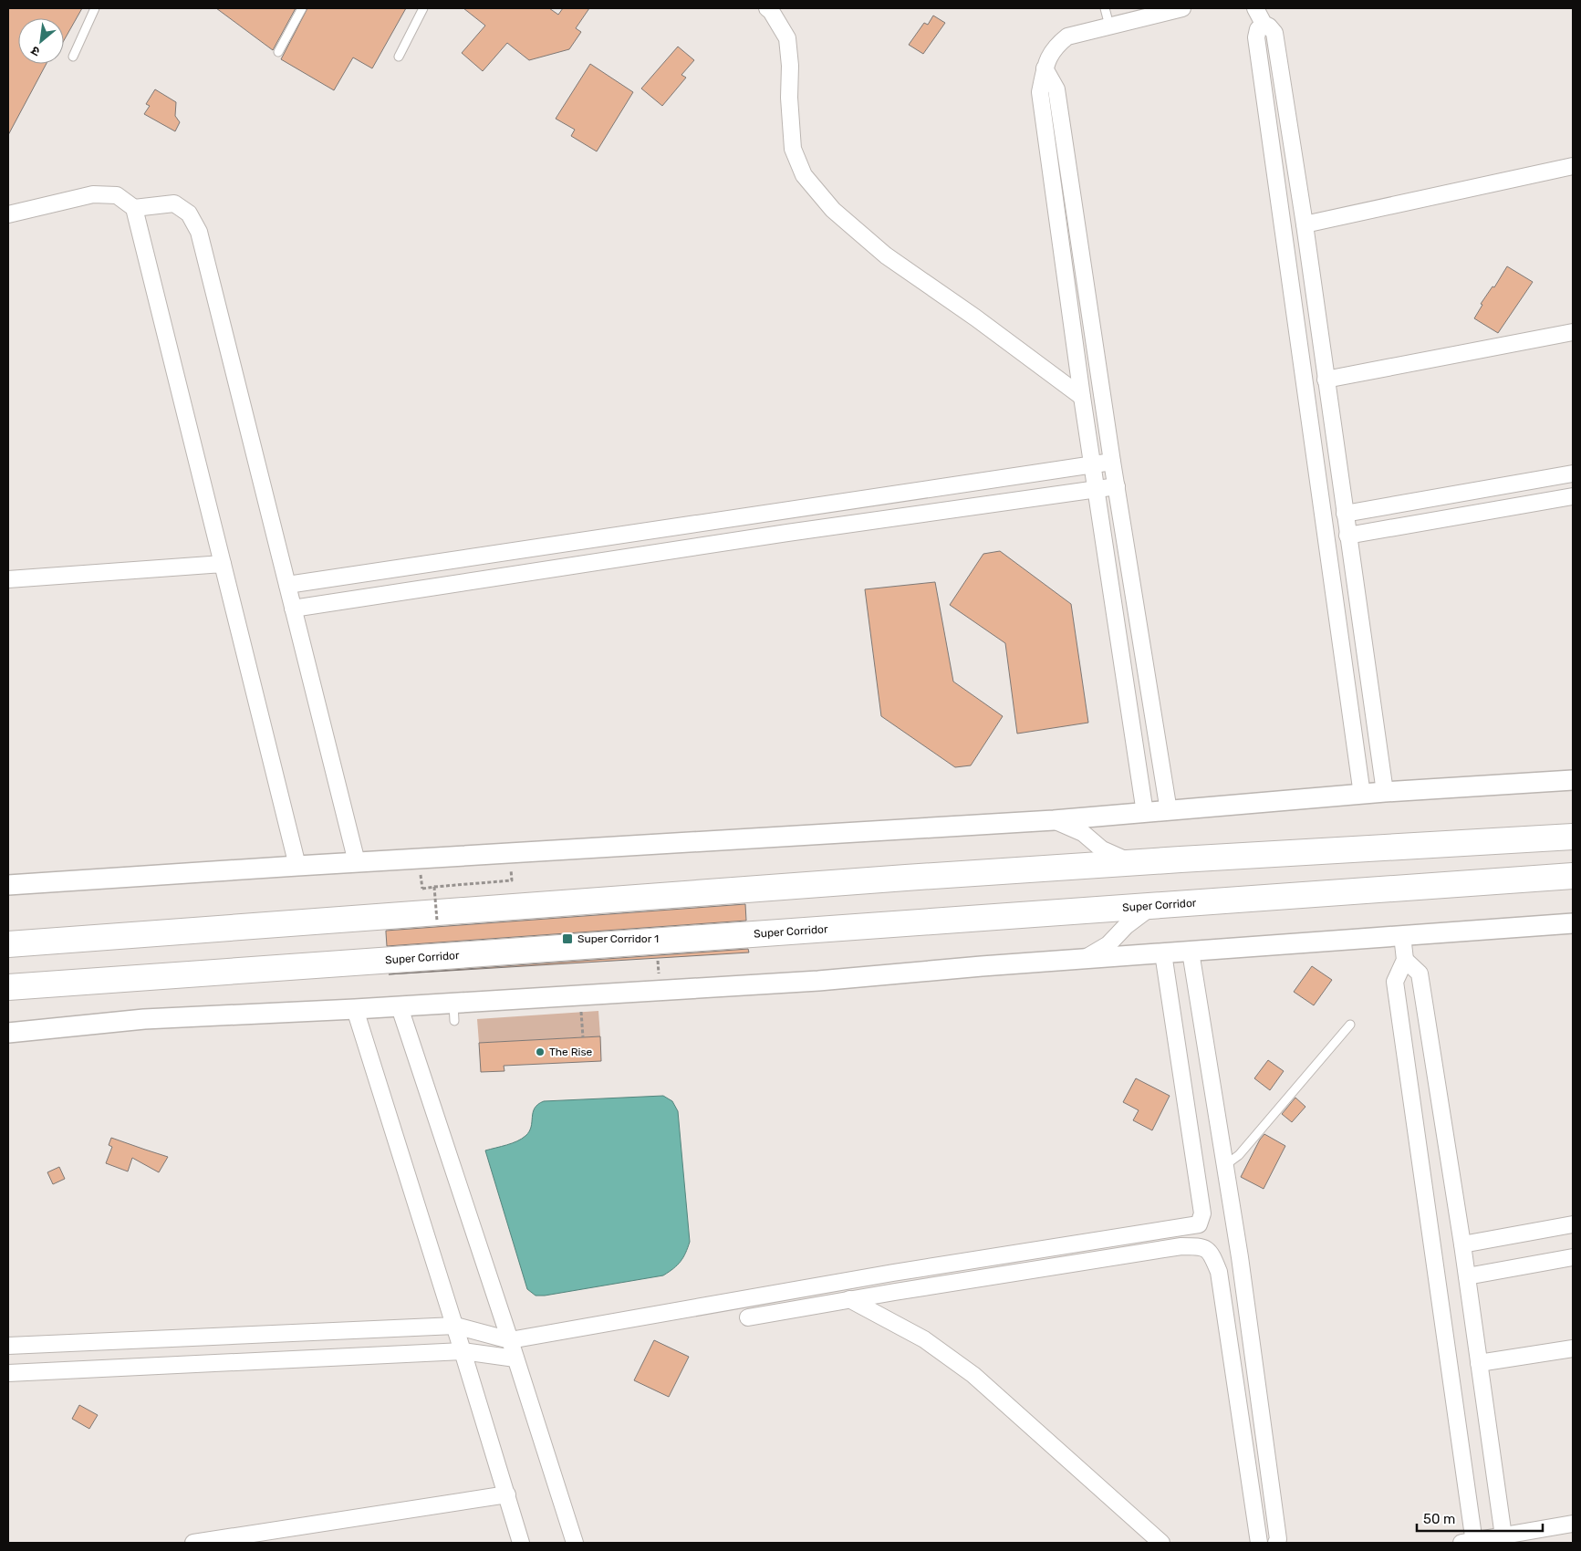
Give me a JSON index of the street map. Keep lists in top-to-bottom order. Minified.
{"streets":{"main road":["Super Corridor"]},"places":{"transit":["Super Corridor 1"],"other":["The Rise"]},"scale_bar":"50 m","north":"bottom left"}
